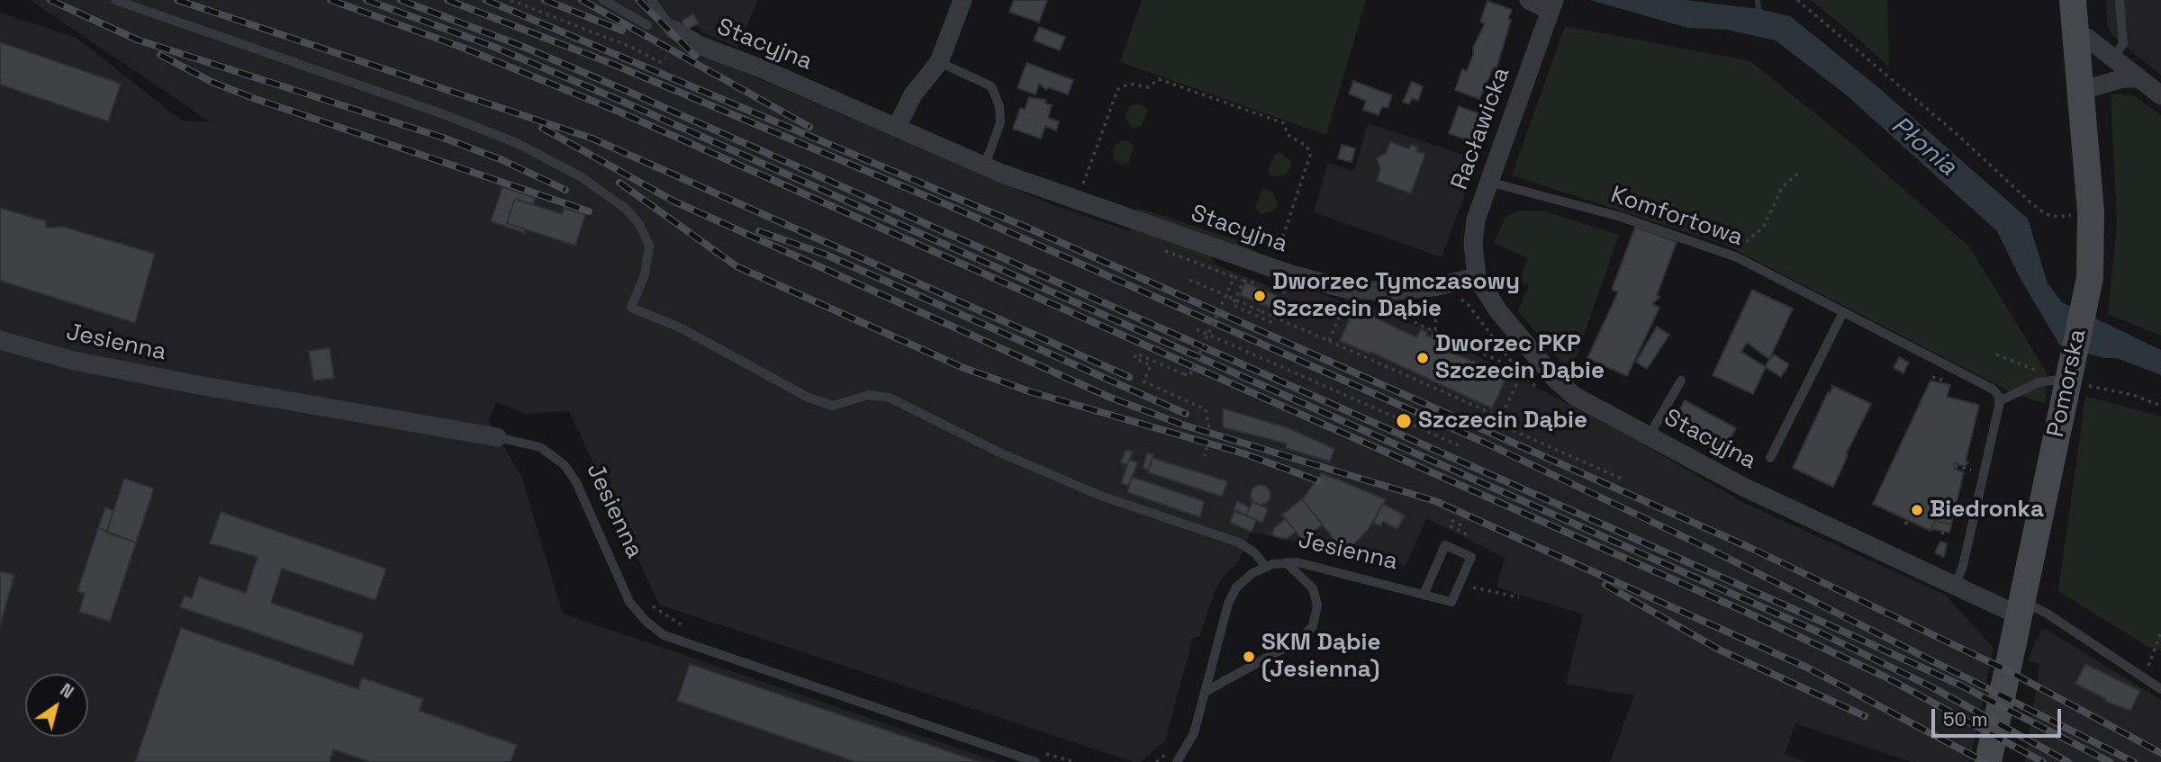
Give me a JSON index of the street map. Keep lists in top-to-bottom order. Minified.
{"streets":{"street":["Stacyjna","Racławicka","Jesienna","Pomorska"],"lane":["Komfortowa"]},"crossings":[["Stacyjna","Racławicka"],["Stacyjna","Pomorska"],["Racławicka","Komfortowa"]],"water":["Płonia"],"places":["Dworzec Tymczasowy Szczecin Dąbie","Dworzec PKP Szczecin Dąbie","Szczecin Dąbie","Biedronka","SKM Dąbie (Jesienna)"],"scale_bar":"50 m","north":"top right"}
